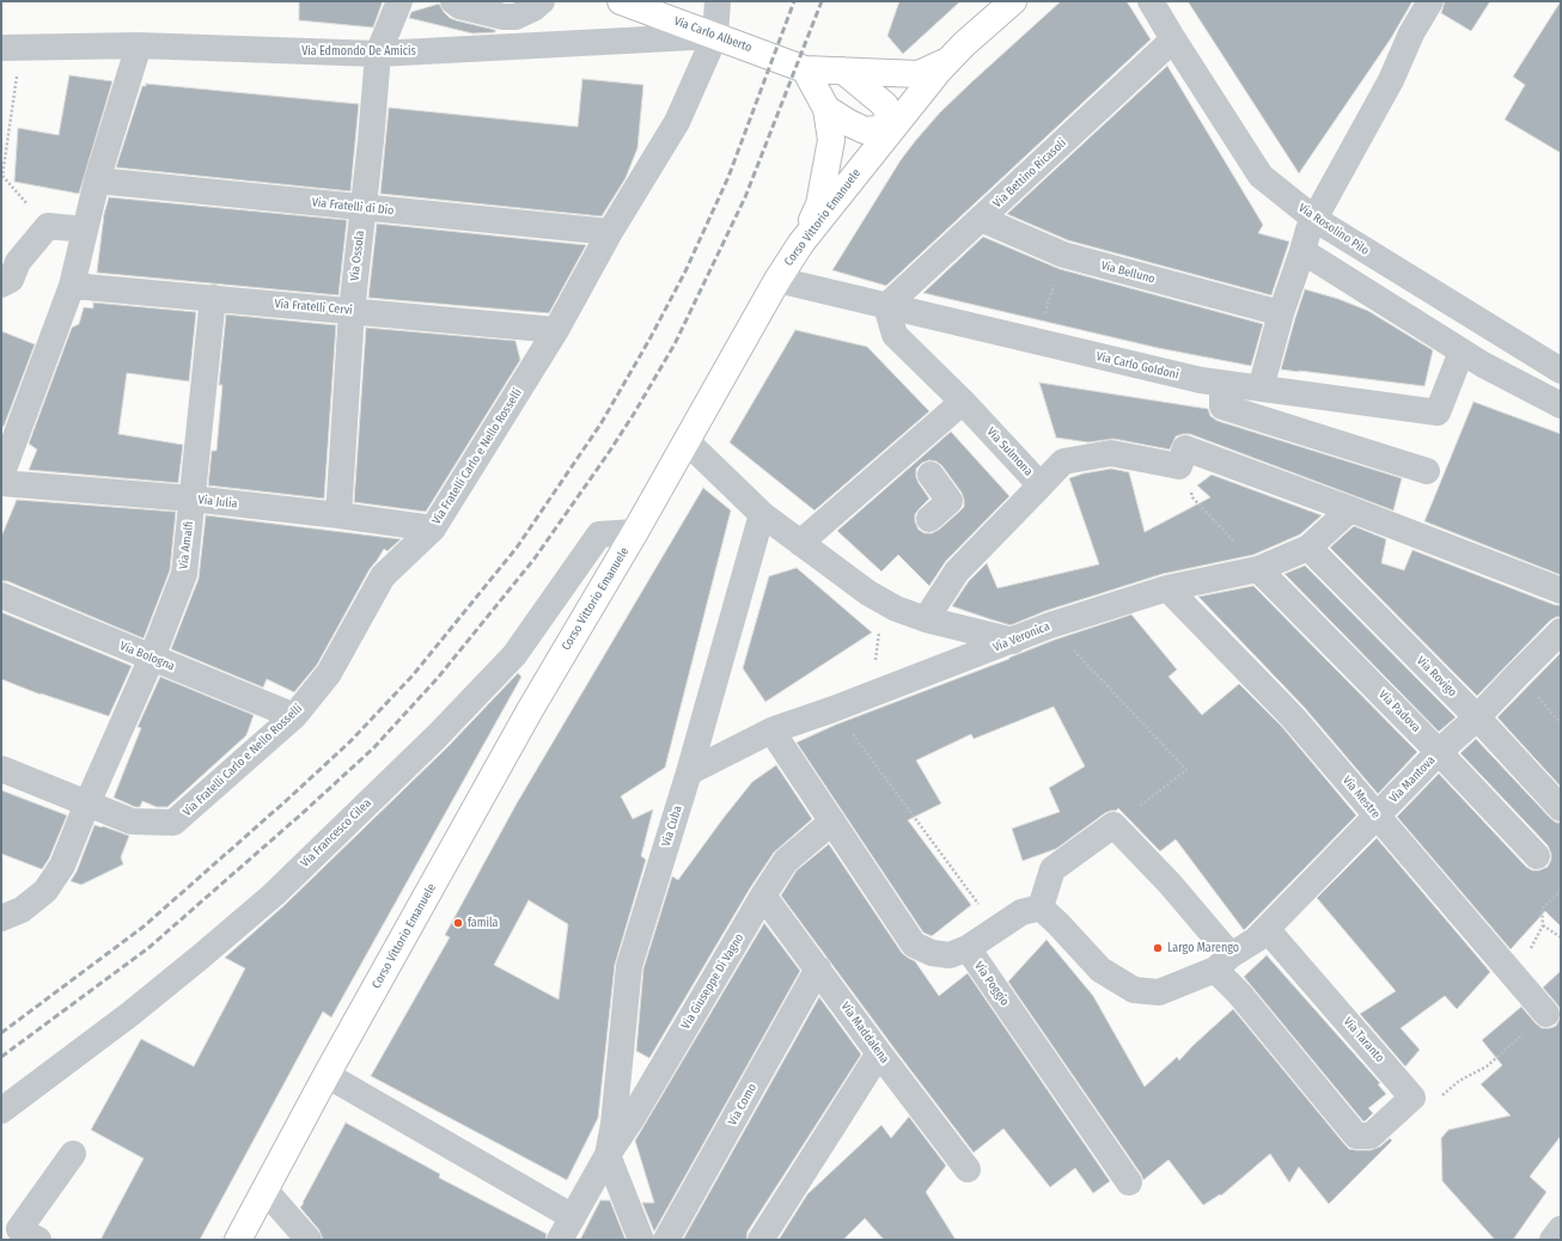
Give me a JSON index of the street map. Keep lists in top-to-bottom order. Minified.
{"streets":{"main road":["Via Carlo Alberto","Corso Vittorio Emanuele"],"street":["Via Edmondo De Amicis","Via Bettino Ricasoli","Via Fratelli di Dio","Via Rosolino Pilo","Via Ossola","Via Belluno","Via Fratelli Cervi","Via Carlo Goldoni","Via Sulmona","Via Fratelli Carlo e Nello Rosselli","Via Julia","Via Amalfi","Via Veronica","Via Bologna","Via Rovigo","Via Padova","Via Mantova","Via Mestre","Via Cuba","Via Francesco Cilea","Via Giuseppe Di Vagno","Via Poggio","Via Maddalena","Via Taranto","Via Como"]},"crossings":[["Via Carlo Alberto","Via Edmondo De Amicis"],["Via Carlo Alberto","Corso Vittorio Emanuele"],["Via Carlo Alberto","Via Fratelli Carlo e Nello Rosselli"],["Via Edmondo De Amicis","Via Ossola"],["Via Edmondo De Amicis","Via Fratelli Carlo e Nello Rosselli"],["Via Bettino Ricasoli","Via Rosolino Pilo"],["Via Bettino Ricasoli","Via Belluno"],["Via Bettino Ricasoli","Via Carlo Goldoni"],["Via Bettino Ricasoli","Via Sulmona"],["Via Fratelli di Dio","Via Ossola"],["Via Fratelli di Dio","Via Fratelli Carlo e Nello Rosselli"],["Corso Vittorio Emanuele","Via Carlo Goldoni"],["Corso Vittorio Emanuele","Via Francesco Cilea"],["Via Ossola","Via Fratelli Cervi"],["Via Ossola","Via Julia"],["Via Fratelli Cervi","Via Fratelli Carlo e Nello Rosselli"],["Via Fratelli Cervi","Via Amalfi"],["Via Carlo Goldoni","Via Sulmona"],["Via Fratelli Carlo e Nello Rosselli","Via Julia"],["Via Fratelli Carlo e Nello Rosselli","Via Amalfi"],["Via Fratelli Carlo e Nello Rosselli","Via Bologna"],["Via Julia","Via Amalfi"],["Via Amalfi","Via Bologna"],["Via Veronica","Via Rovigo"],["Via Veronica","Via Padova"],["Via Veronica","Via Mestre"],["Via Veronica","Via Cuba"],["Via Veronica","Via Poggio"],["Via Rovigo","Via Mantova"],["Via Padova","Via Mantova"],["Via Mantova","Via Mestre"],["Via Mantova","Via Taranto"],["Via Cuba","Via Giuseppe Di Vagno"],["Via Giuseppe Di Vagno","Via Poggio"],["Via Giuseppe Di Vagno","Via Maddalena"],["Via Maddalena","Via Como"]],"places":["famila","Largo Marengo"]}
